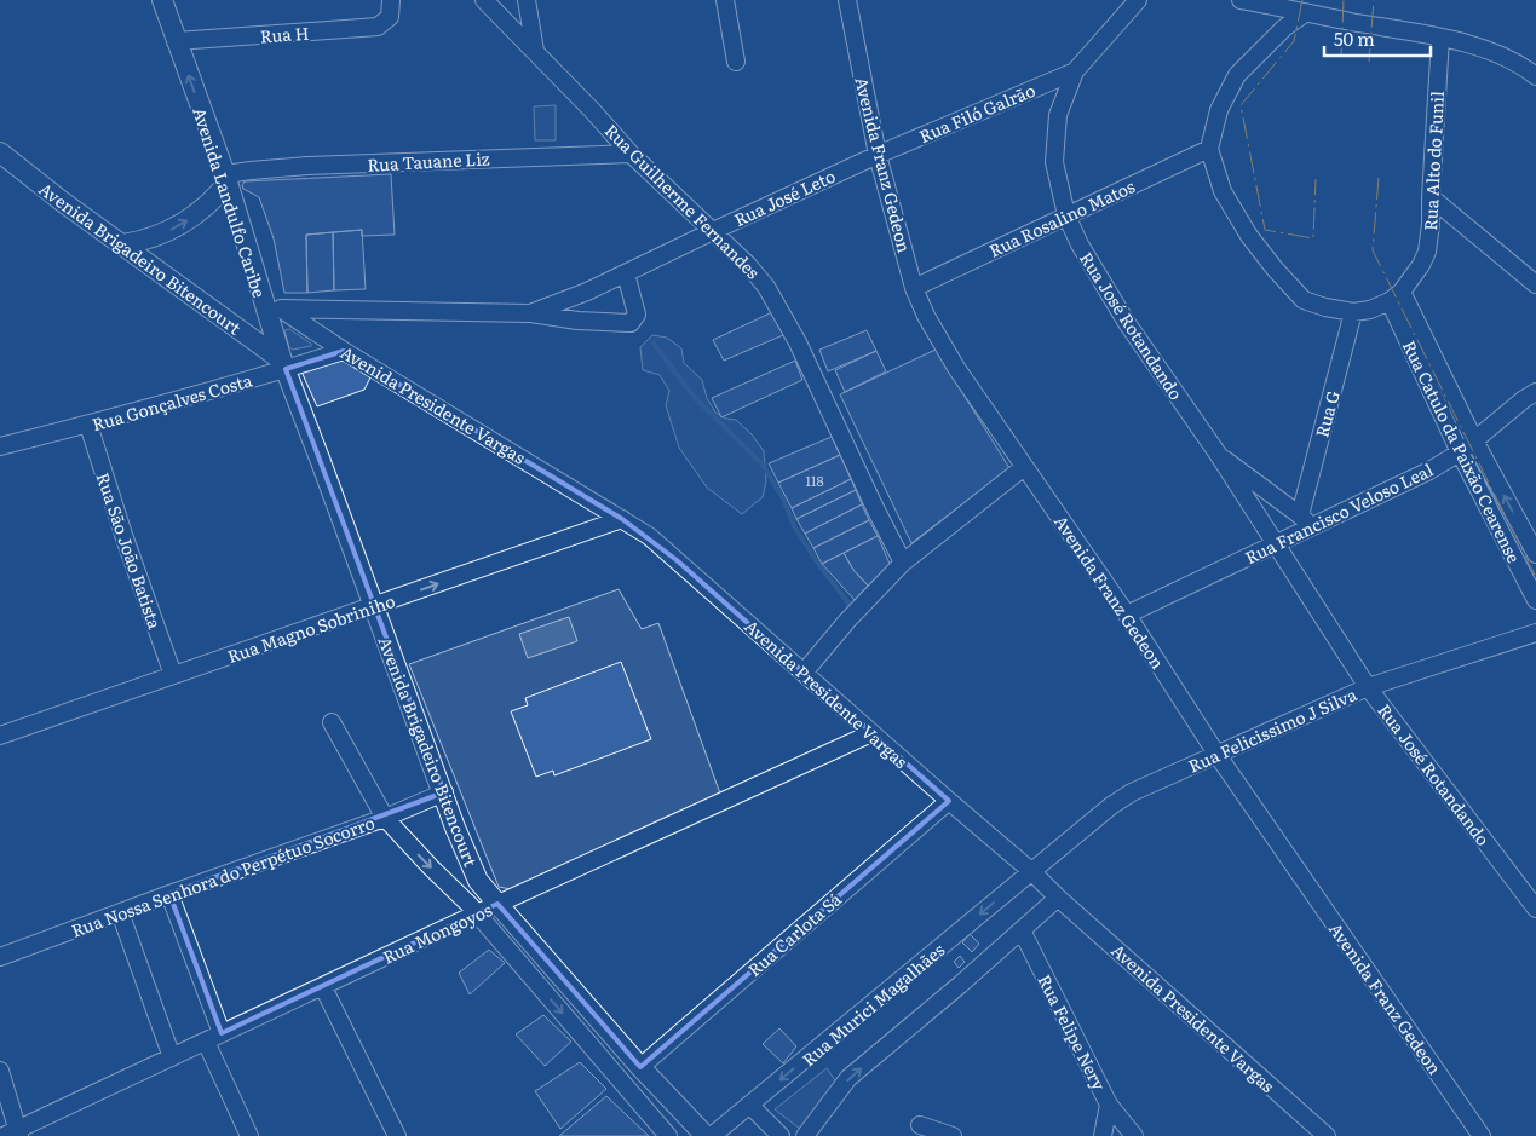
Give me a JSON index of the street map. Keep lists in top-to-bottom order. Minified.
{"streets":{"main road":["Avenida Landulfo Caribe","Avenida Brigadeiro Bitencourt"],"street":["Rua H","Rua Filó Galrão","Rua Tauane Liz","Rua Alto do Funil","Avenida Franz Gedeon","Rua José Leto","Rua Guilherme Fernandes","Rua Rosalino Matos","Rua José Rotandando","Rua Gonçalves Costa","Avenida Presidente Vargas","Rua G","Rua Catulo da Paixão Cearense","Rua Francisco Veloso Leal","Rua São João Batista","Rua Magno Sobriniho","Rua Felicissimo J Silva","Rua Nossa Senhora do Perpétuo Socorro","Rua Mongoyos","Rua Carlota Sá","Rua Murici Magalhães","Rua Felipe Nery"]},"crossings":[["Rua H","Avenida Landulfo Caribe"],["Rua Filó Galrão","Avenida Franz Gedeon"],["Rua Filó Galrão","Rua José Leto"],["Rua Filó Galrão","Rua José Rotandando"],["Rua Tauane Liz","Rua Guilherme Fernandes"],["Rua Tauane Liz","Avenida Landulfo Caribe"],["Rua Alto do Funil","Rua Catulo da Paixão Cearense"],["Avenida Franz Gedeon","Rua José Leto"],["Avenida Franz Gedeon","Rua Rosalino Matos"],["Avenida Franz Gedeon","Rua Francisco Veloso Leal"],["Avenida Franz Gedeon","Rua Felicissimo J Silva"],["Rua José Leto","Rua Guilherme Fernandes"],["Rua José Leto","Avenida Landulfo Caribe"],["Rua José Leto","Avenida Presidente Vargas"],["Avenida Landulfo Caribe","Avenida Brigadeiro Bitencourt"],["Avenida Landulfo Caribe","Rua Gonçalves Costa"],["Avenida Landulfo Caribe","Avenida Presidente Vargas"],["Rua Rosalino Matos","Rua José Rotandando"],["Avenida Brigadeiro Bitencourt","Rua Gonçalves Costa"],["Avenida Brigadeiro Bitencourt","Rua Magno Sobriniho"],["Avenida Brigadeiro Bitencourt","Rua Nossa Senhora do Perpétuo Socorro"],["Avenida Brigadeiro Bitencourt","Rua Mongoyos"],["Avenida Brigadeiro Bitencourt","Rua Carlota Sá"],["Rua José Rotandando","Rua G"],["Rua José Rotandando","Rua Francisco Veloso Leal"],["Rua José Rotandando","Rua Felicissimo J Silva"],["Rua Gonçalves Costa","Avenida Presidente Vargas"],["Rua Gonçalves Costa","Rua São João Batista"],["Avenida Presidente Vargas","Rua Magno Sobriniho"],["Avenida Presidente Vargas","Rua Felicissimo J Silva"],["Avenida Presidente Vargas","Rua Mongoyos"],["Avenida Presidente Vargas","Rua Carlota Sá"],["Avenida Presidente Vargas","Rua Murici Magalhães"],["Rua Catulo da Paixão Cearense","Rua Francisco Veloso Leal"],["Rua São João Batista","Rua Magno Sobriniho"],["Rua Felicissimo J Silva","Rua Murici Magalhães"]],"one_way":["Avenida Landulfo Caribe","Rua Magno Sobriniho"],"house_numbers":["118"],"scale_bar":"50 m"}
